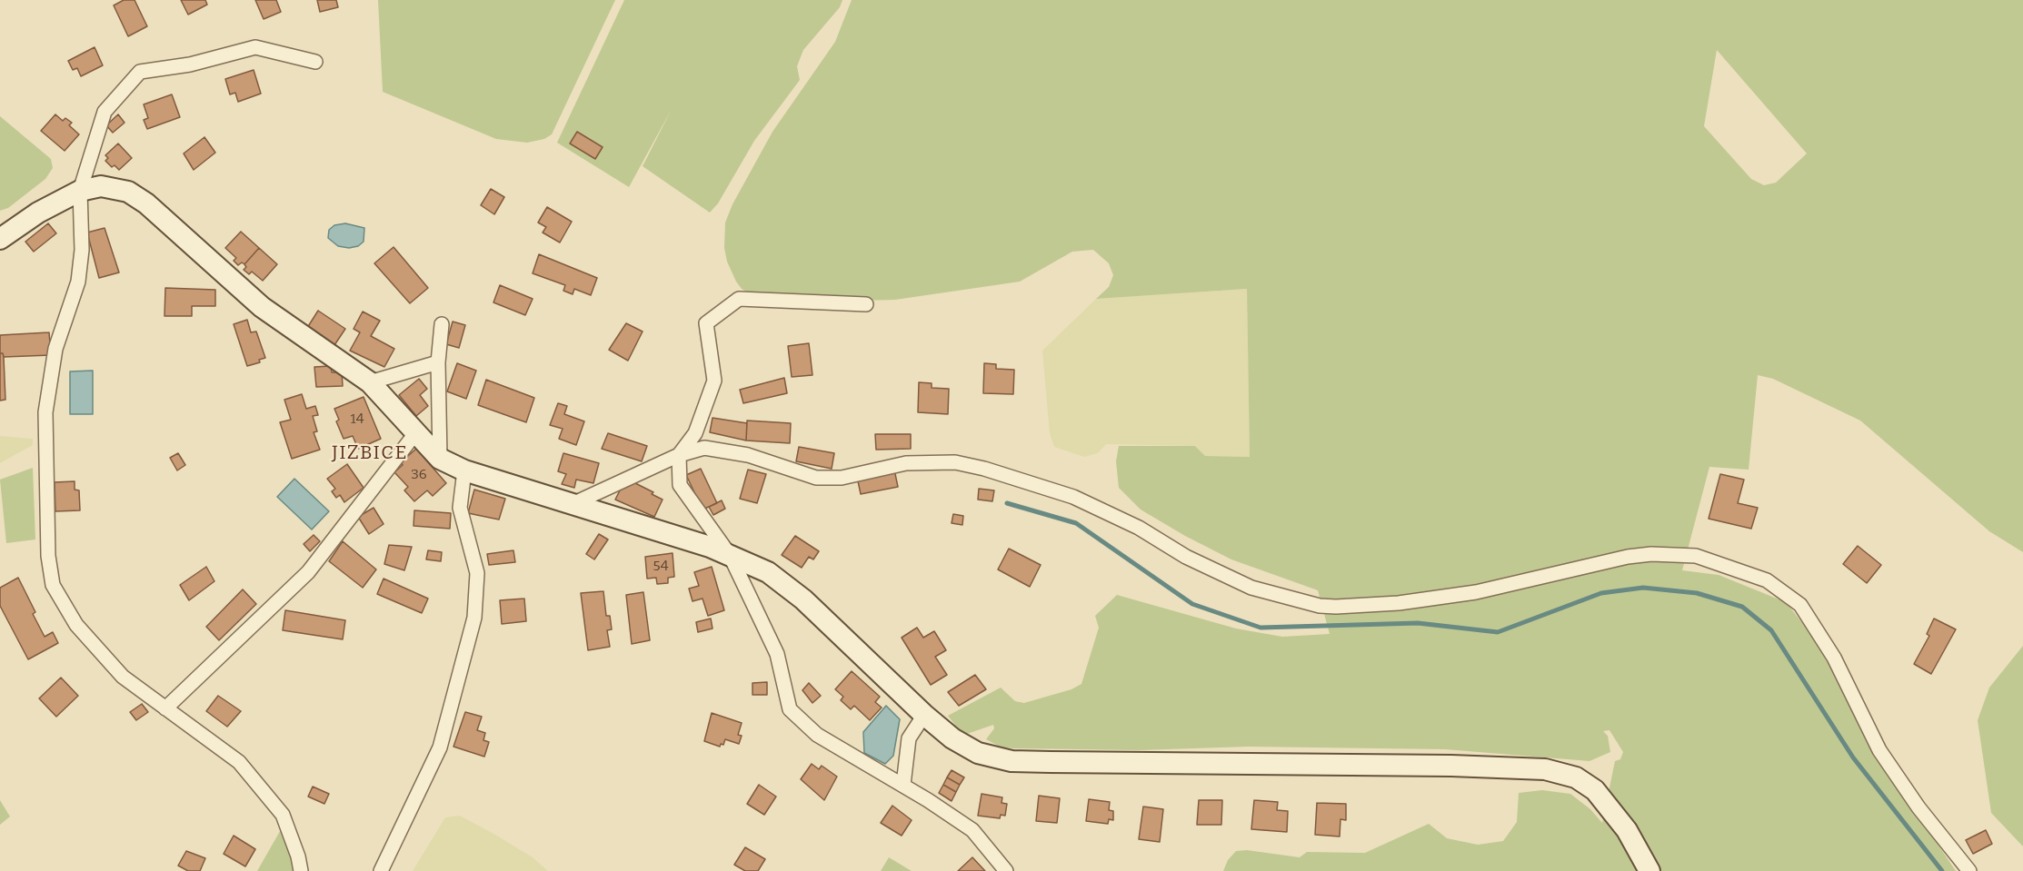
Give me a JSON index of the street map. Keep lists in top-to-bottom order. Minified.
{"districts":["JIZBICE"],"house_numbers":["14","36","54"]}
